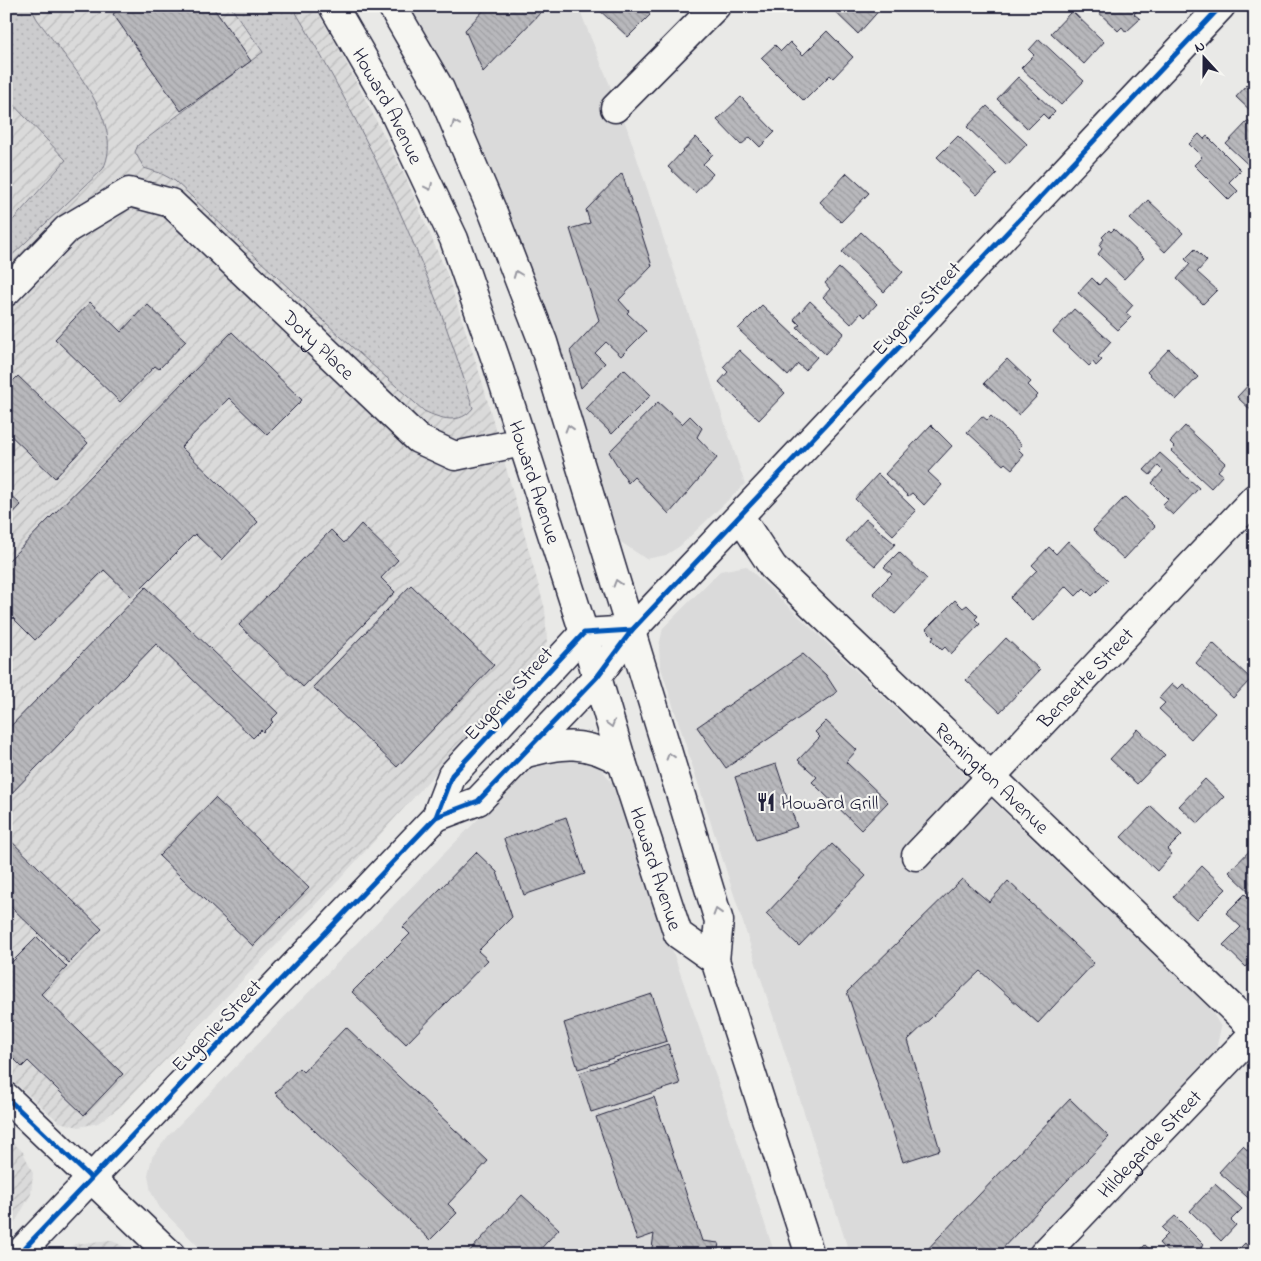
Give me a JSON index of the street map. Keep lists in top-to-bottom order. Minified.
{"streets":{"street":["Howard Avenue","Eugenie Street","Doty Place","Bensette Street","Remington Avenue","Hildegarde Street"]},"crossings":[["Howard Avenue","Eugenie Street"],["Howard Avenue","Doty Place"],["Eugenie Street","Remington Avenue"],["Bensette Street","Remington Avenue"],["Remington Avenue","Hildegarde Street"]],"places":{"restaurant":["Howard Grill"]},"north":"top"}
